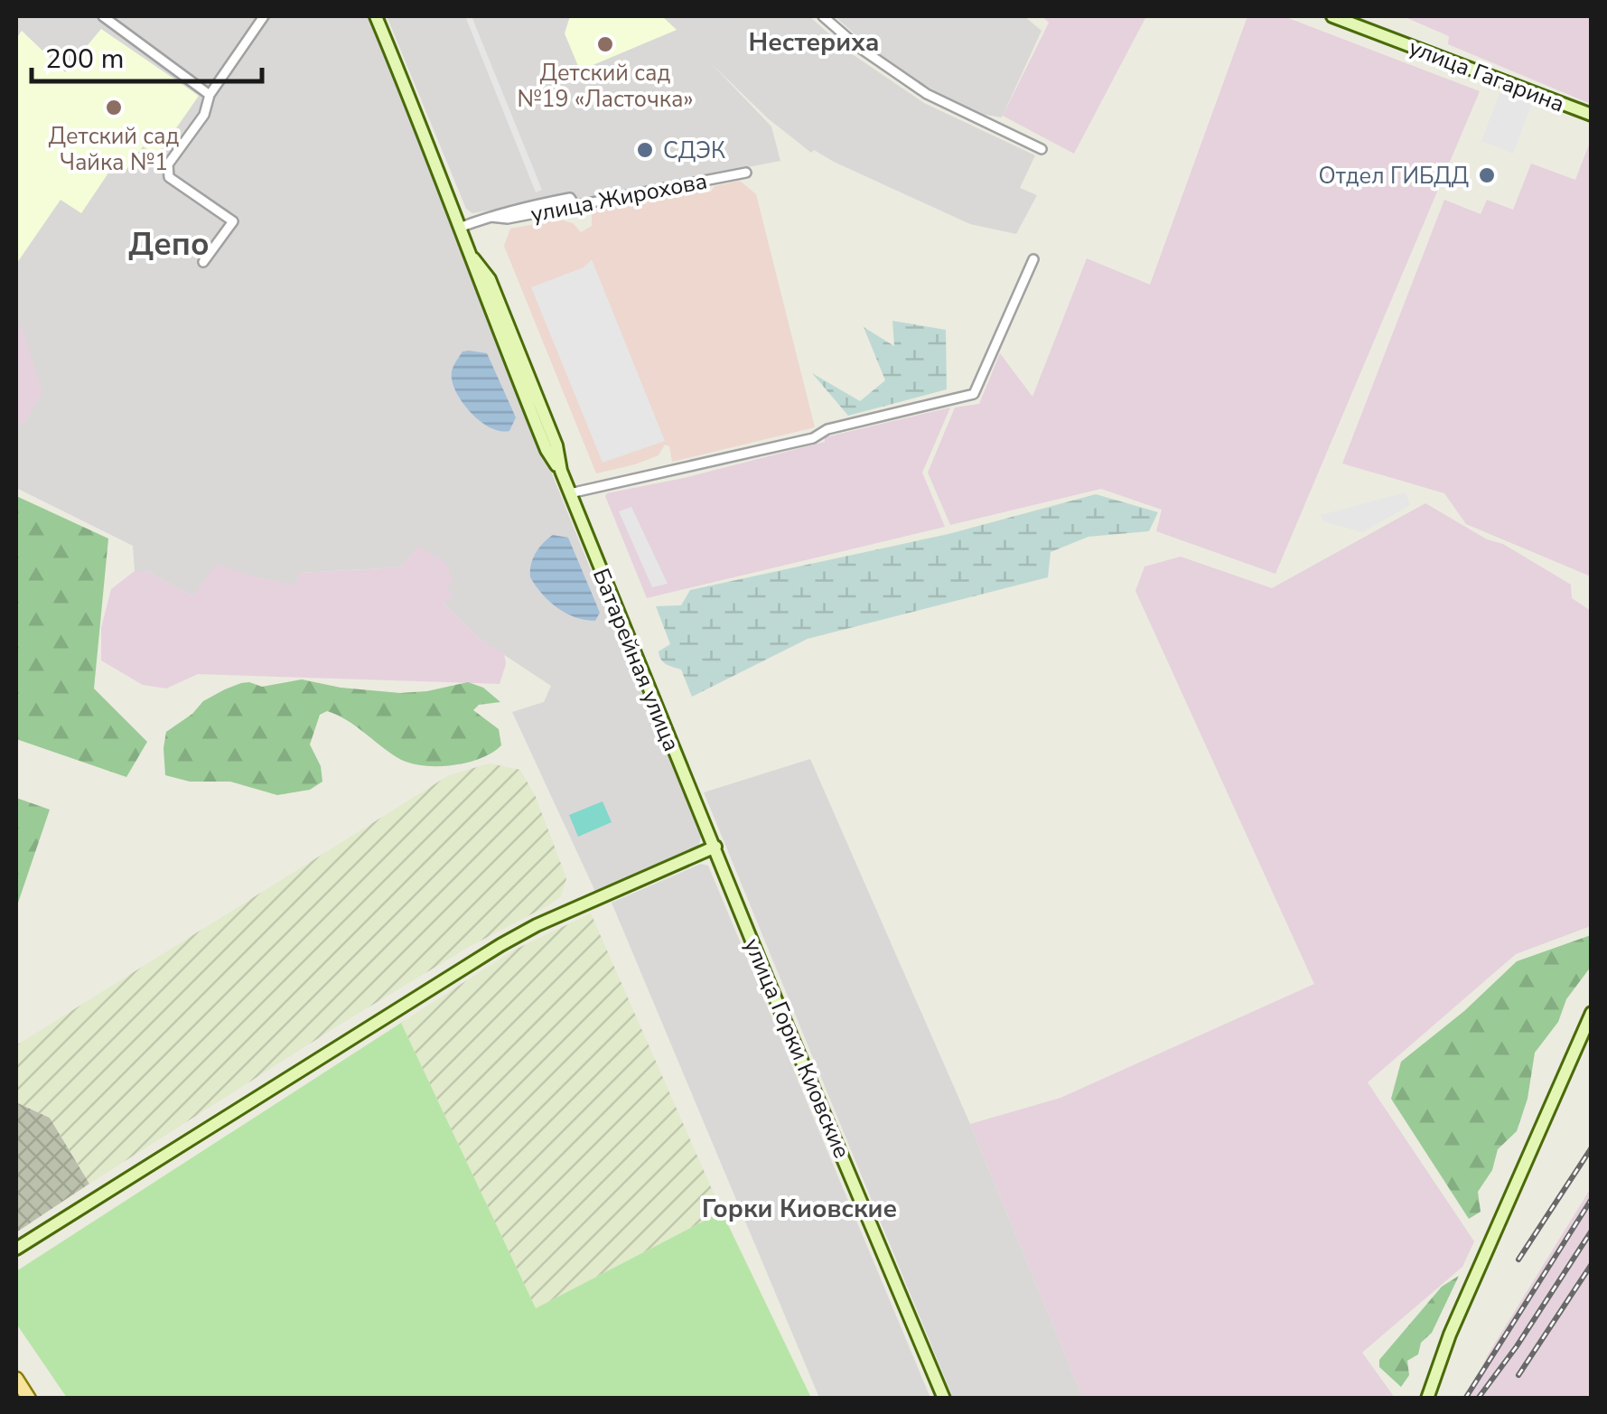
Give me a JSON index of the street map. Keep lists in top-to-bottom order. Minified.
{"streets":{"street":["улица Гагарина","улица Жирохова","Батарейная улица","улица Горки Киовские"]},"crossings":[["улица Жирохова","Батарейная улица"],["Батарейная улица","улица Горки Киовские"]],"districts":["Нестериха","Депо","Горки Киовские"],"places":["Детский сад №19 «Ласточка»","Детский сад Чайка №1","СДЭК","Отдел ГИБДД"],"scale_bar":"200 m"}
